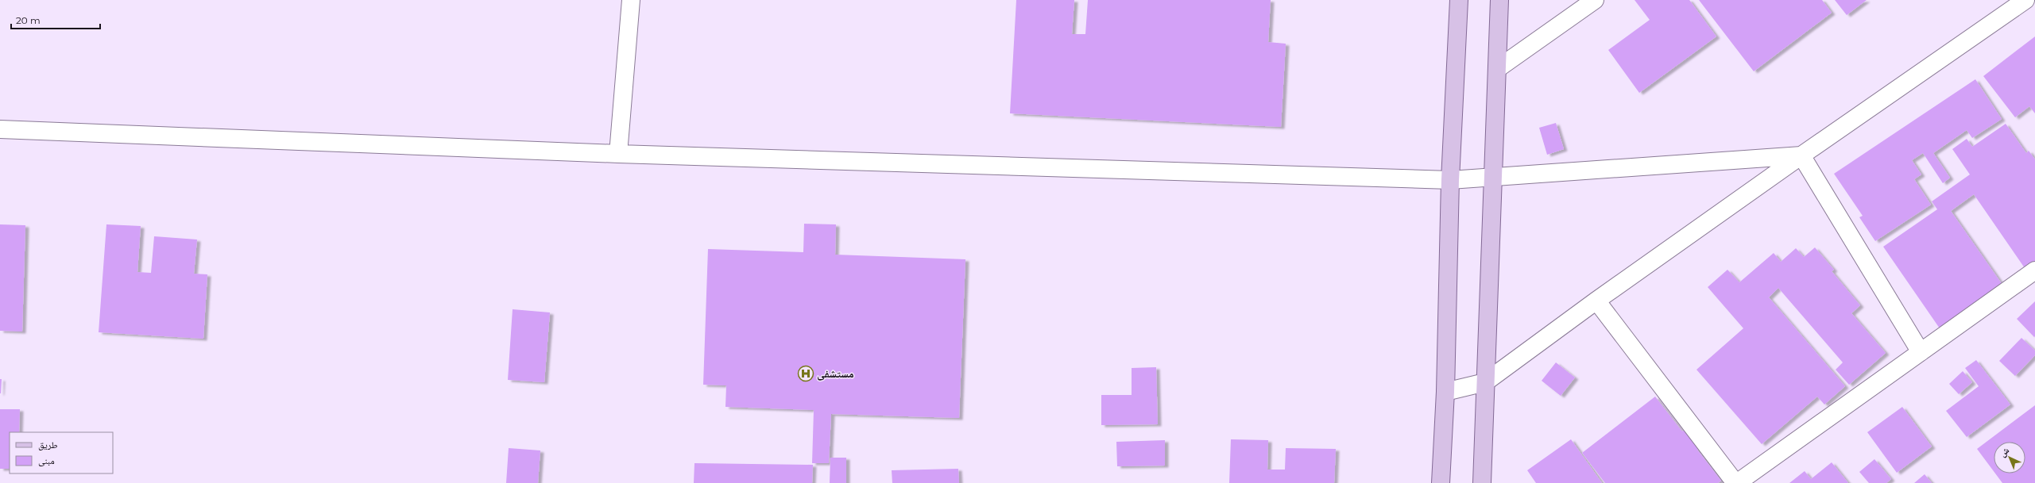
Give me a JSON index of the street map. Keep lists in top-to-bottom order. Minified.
{"places":{"hospital":["مستشفى"]},"legend":["طريق","مبنى"],"scale_bar":"20 m","north":"top left"}
